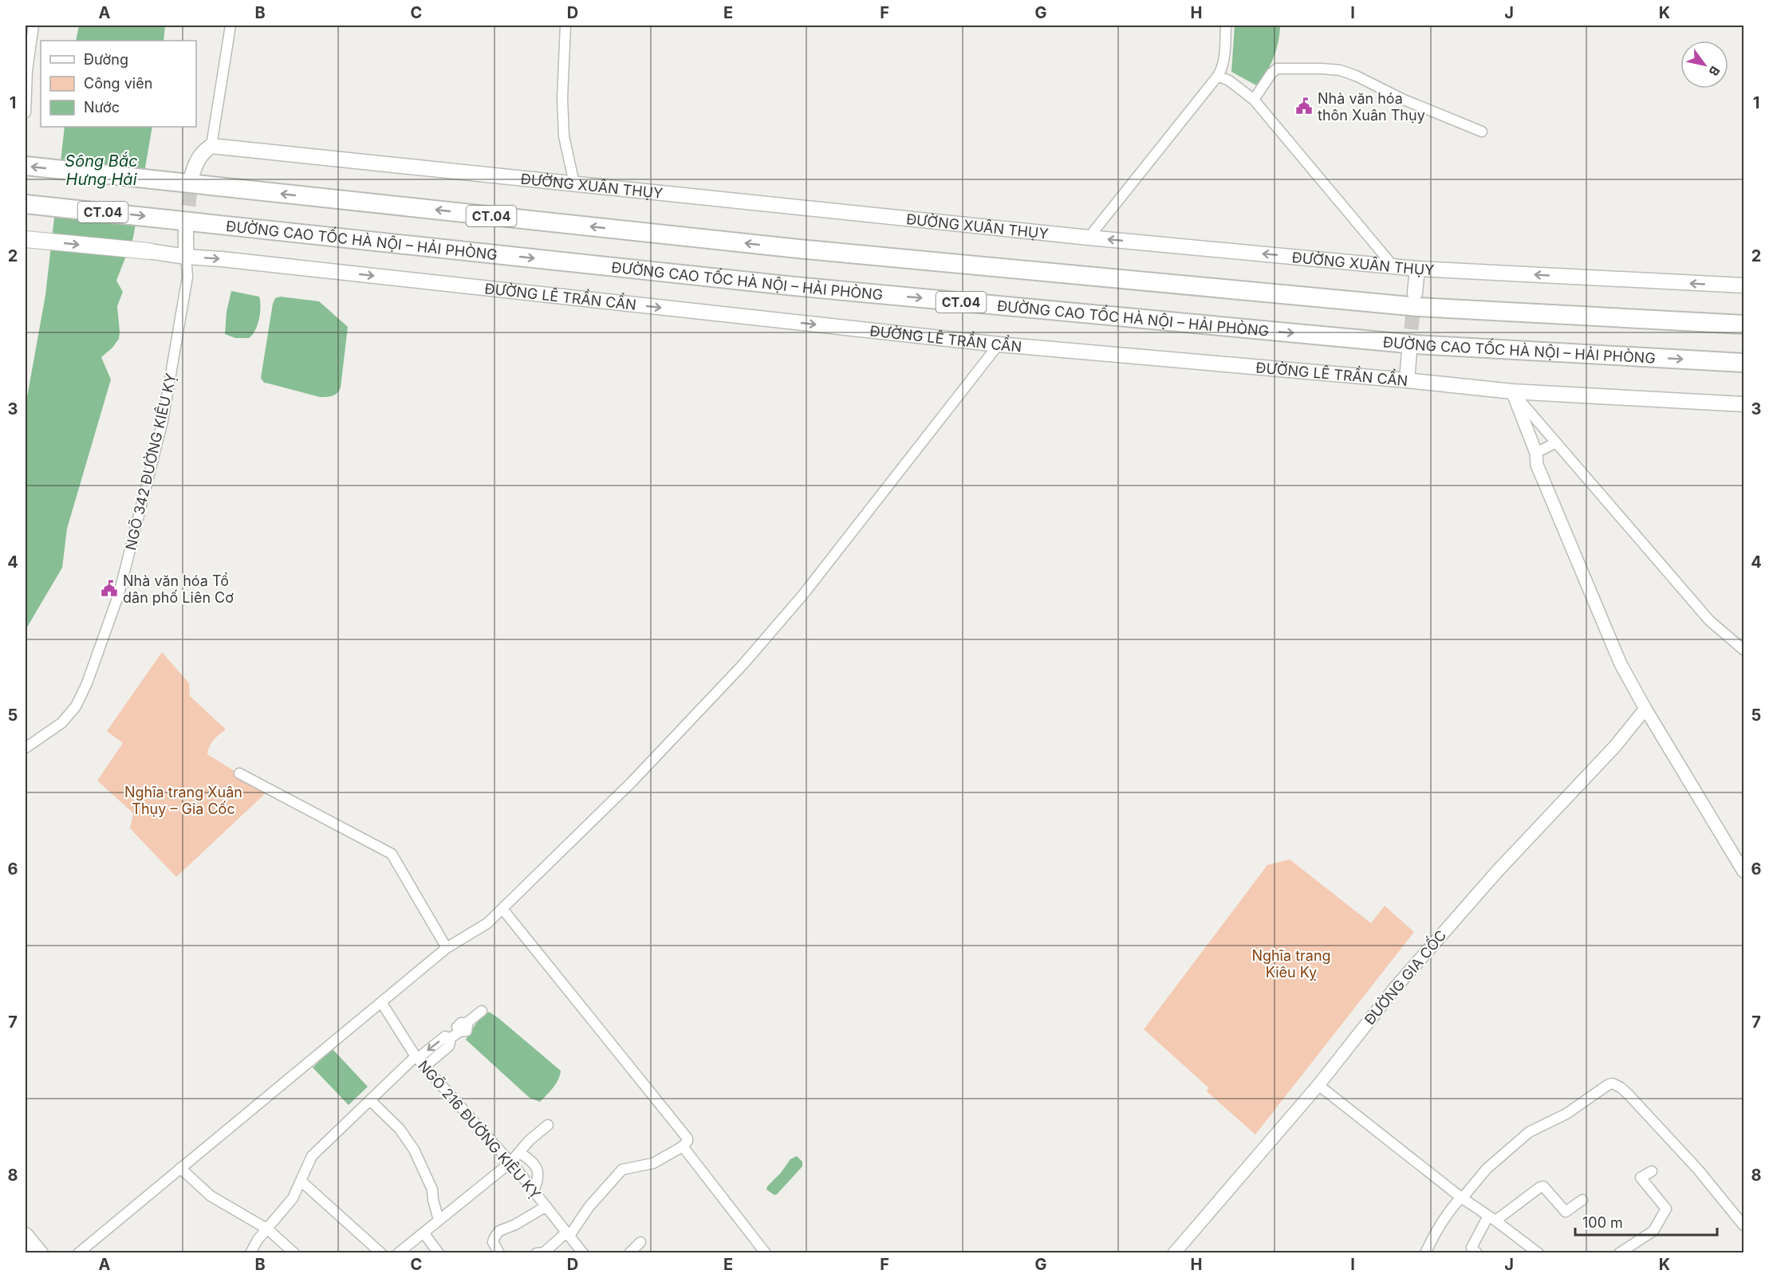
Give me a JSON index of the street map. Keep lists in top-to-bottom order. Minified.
{"streets":{"highway":["CT.04","ĐƯỜNG CAO TỐC HÀ NỘI – HẢI PHÒNG"],"main road":["ĐƯỜNG XUÂN THỤY","ĐƯỜNG LÊ TRẦN CẨN"],"street":["NGÕ 342 ĐƯỜNG KIÊU KỴ","ĐƯỜNG GIA CỐC","NGÕ 216 ĐƯỜNG KIÊU KỴ"]},"crossings":[["CT.04","ĐƯỜNG CAO TỐC HÀ NỘI – HẢI PHÒNG"],["ĐƯỜNG LÊ TRẦN CẨN","NGÕ 342 ĐƯỜNG KIÊU KỴ"]],"one_way":["ĐƯỜNG XUÂN THỤY","ĐƯỜNG LÊ TRẦN CẨN"],"water":["Sông Bắc Hưng Hải"],"parks":["Nghĩa trang Xuân Thụy – Gia Cốc","Nghĩa trang Kiêu Kỵ"],"places":{"public building":["Nhà văn hóa thôn Xuân Thụy","Nhà văn hóa Tổ dân phố Liên Cơ"]},"legend":["Đường","Công viên","Nước"],"scale_bar":"100 m","north":"bottom right","grid":{"columns":["A","B","C","D","E","F","G","H","I","J","K"],"rows":["1","2","3","4","5","6","7","8"]}}
